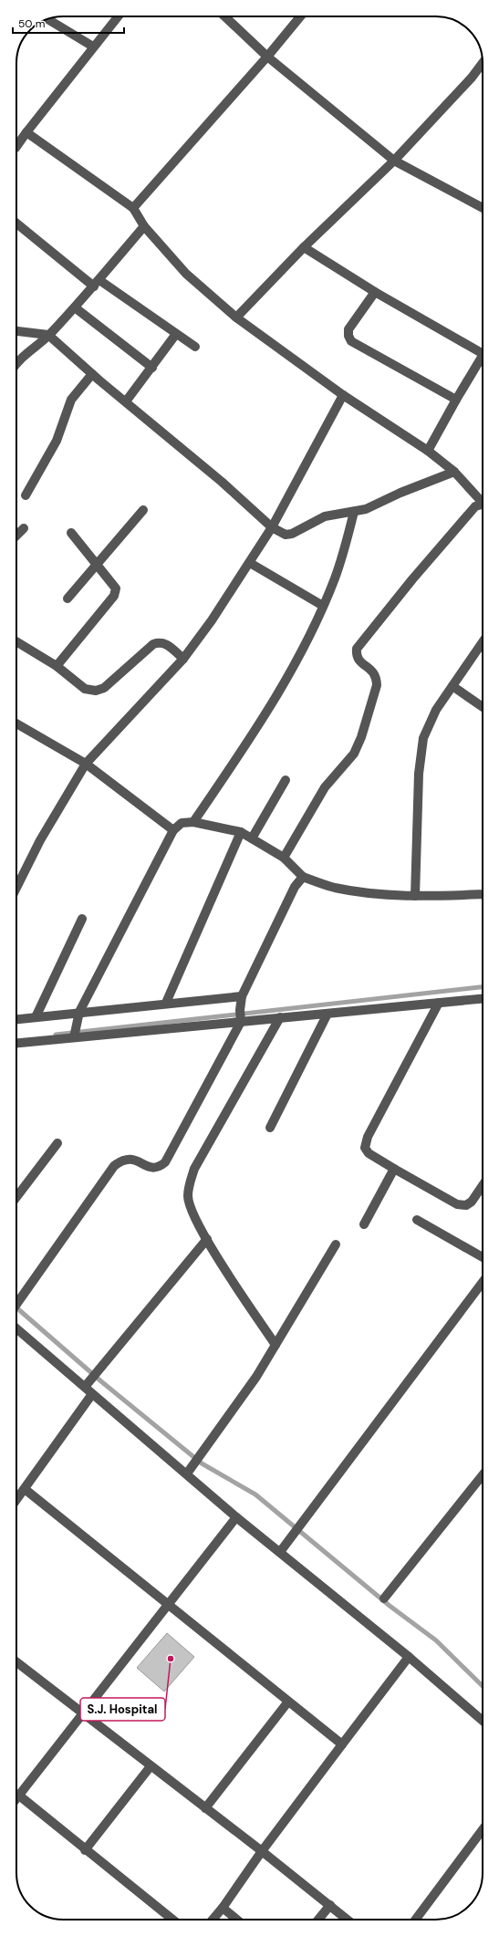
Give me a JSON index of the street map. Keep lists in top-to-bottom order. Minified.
{"places":["S.J. Hospital"],"scale_bar":"50 m"}
